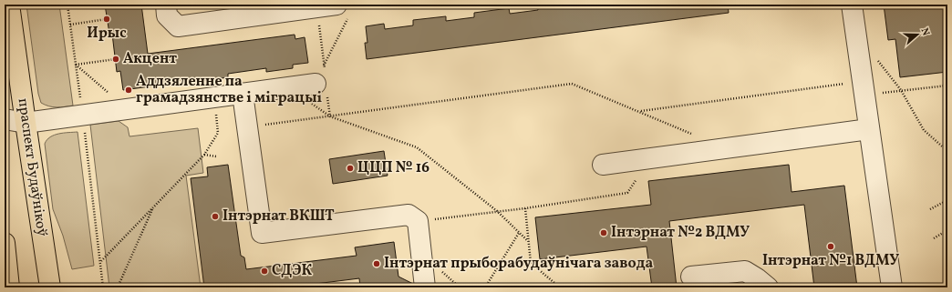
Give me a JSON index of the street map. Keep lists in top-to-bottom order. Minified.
{"streets":{"main road":["праспект Будаўнікоў"]},"places":["Ирыс","Акцент","Аддзяленне па грамадзянстве і міграцыі","ЦЦП № 16","Інтэрнат ВКШТ","Інтэрнат №2 ВДМУ","Інтэрнат №1 ВДМУ","Інтэрнат прыборабудаўнічага завода","СДЭК"],"north":"right"}
